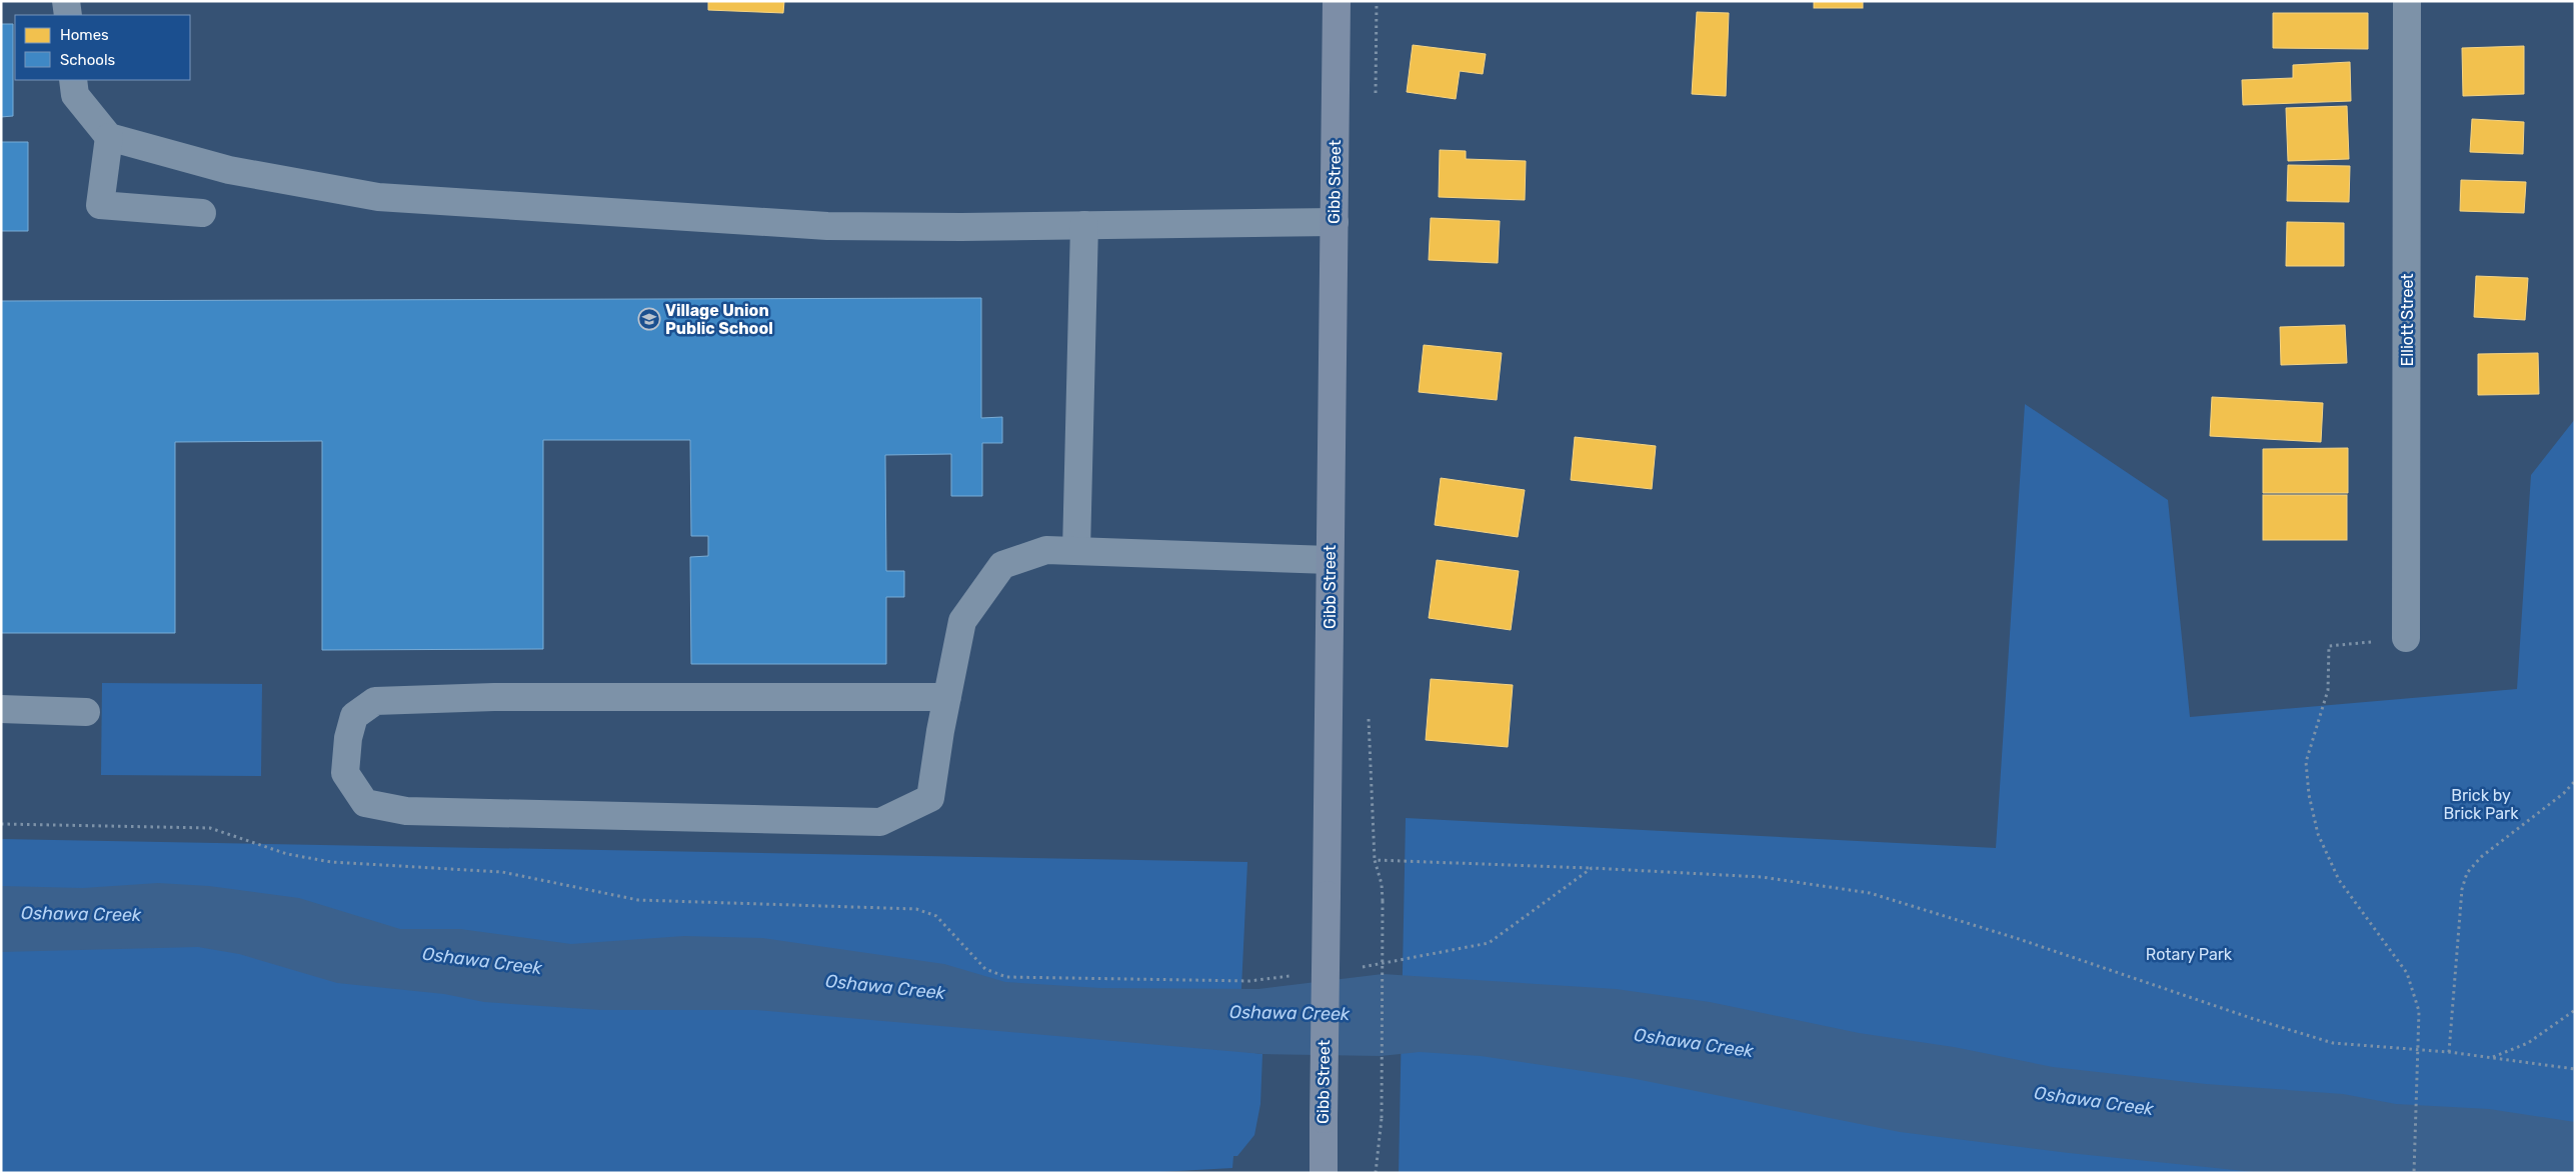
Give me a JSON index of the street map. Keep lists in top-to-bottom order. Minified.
{"streets":{"main road":["Gibb Street"],"street":["Elliott Street"]},"water":["Oshawa Creek"],"parks":["Brick by Brick Park","Rotary Park"],"places":{"school or university":["Village Union Public School"]},"legend":["Homes","Schools"]}
